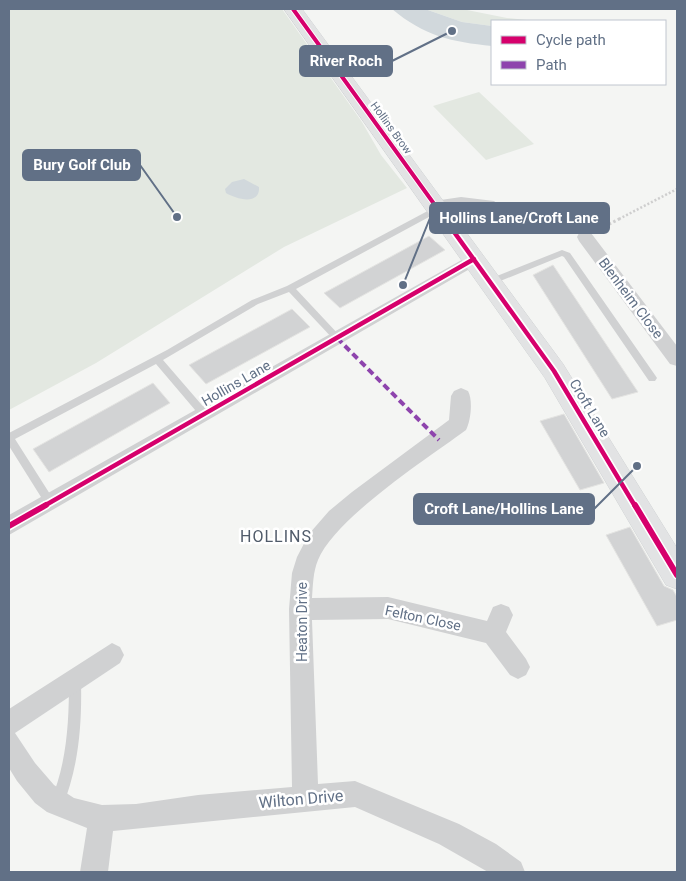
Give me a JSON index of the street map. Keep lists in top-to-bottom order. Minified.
{"streets":{"street":["Hollins Brow","Blenheim Close","Hollins Lane","Croft Lane","Felton Close","Heaton Drive","Wilton Drive"]},"crossings":[["Hollins Brow","Hollins Lane"],["Hollins Brow","Croft Lane"],["Hollins Lane","Croft Lane"],["Felton Close","Heaton Drive"],["Heaton Drive","Wilton Drive"]],"districts":["HOLLINS"],"places":["River Roch","Bury Golf Club","Hollins Lane/Croft Lane","Croft Lane/Hollins Lane"],"legend":["Cycle path","Path"]}
